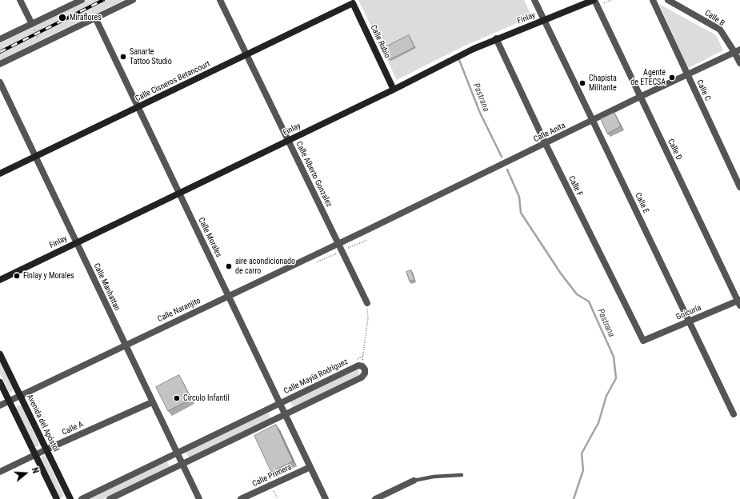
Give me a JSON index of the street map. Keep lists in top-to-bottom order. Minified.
{"streets":{"street":["Finlay","Calle B","Calle Rubio","Calle Cisneros Betancourt","Calle C","Calle Anita","Calle D","Calle Alberto Gonzalez","Calle F","Calle E","Calle Morales","Calle Manhattan","Calle Naranjito","Goicuría","Calle Mayía Rodríguez","Avenida del Apóstol","Calle A","Calle Primera"]},"crossings":[["Finlay","Calle Rubio"],["Finlay","Calle D"],["Finlay","Calle Alberto Gonzalez"],["Finlay","Calle F"],["Finlay","Calle E"],["Finlay","Calle Morales"],["Finlay","Calle Manhattan"],["Calle B","Calle Anita"],["Calle Rubio","Calle Cisneros Betancourt"],["Calle Cisneros Betancourt","Calle Alberto Gonzalez"],["Calle Cisneros Betancourt","Calle Morales"],["Calle Cisneros Betancourt","Calle Manhattan"],["Calle C","Calle Anita"],["Calle Anita","Calle D"],["Calle Anita","Calle F"],["Calle Anita","Calle E"],["Calle Anita","Calle Naranjito"],["Calle D","Goicuría"],["Calle Alberto Gonzalez","Calle Naranjito"],["Calle F","Goicuría"],["Calle E","Goicuría"],["Calle Morales","Calle Naranjito"],["Calle Morales","Calle Mayía Rodríguez"],["Calle Morales","Calle Primera"],["Calle Manhattan","Calle Naranjito"],["Calle Manhattan","Calle Mayía Rodríguez"],["Calle Manhattan","Calle A"],["Calle Naranjito","Avenida del Apóstol"],["Avenida del Apóstol","Calle A"]],"water":["Pastrana"],"places":["Miraflores","Sanarte Tattoo Studio","Agente de ETECSA","Chapista Militante","aire acondicionado de carro","Finlay y Morales","Círculo Infantil"],"north":"right"}
